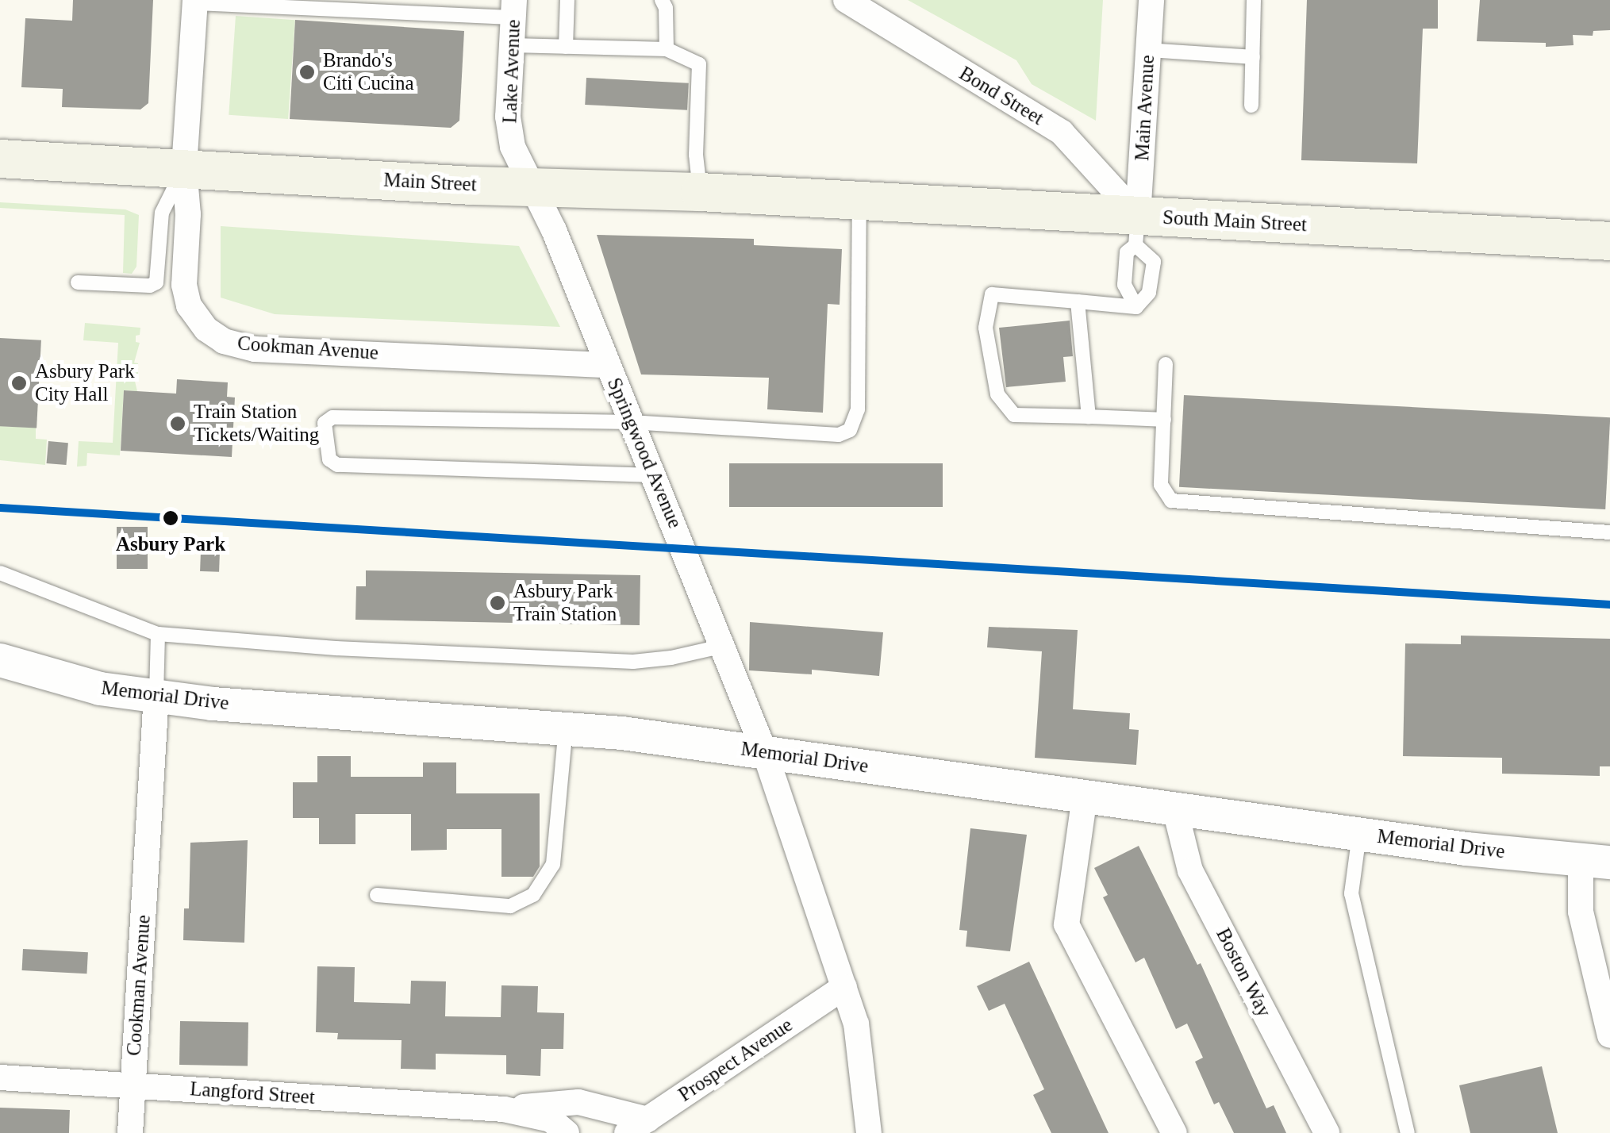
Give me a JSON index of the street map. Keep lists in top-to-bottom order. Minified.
{"streets":{"main road":["Main Street","South Main Street"],"street":["Lake Avenue","Bond Street","Main Avenue","Cookman Avenue","Springwood Avenue","Memorial Drive","Boston Way","Prospect Avenue","Langford Street"]},"crossings":[["Lake Avenue","Main Street"],["Lake Avenue","Springwood Avenue"],["Bond Street","Main Avenue"],["Bond Street","South Main Street"],["Main Avenue","South Main Street"],["Main Street","South Main Street"],["Main Street","Cookman Avenue"],["Main Street","Springwood Avenue"],["Cookman Avenue","Springwood Avenue"],["Cookman Avenue","Memorial Drive"],["Cookman Avenue","Langford Street"],["Springwood Avenue","Memorial Drive"],["Springwood Avenue","Prospect Avenue"],["Memorial Drive","Boston Way"],["Prospect Avenue","Langford Street"]],"places":["Brando's Citi Cucina","Asbury Park City Hall","Train Station Tickets/Waiting","Asbury Park","Asbury Park Train Station"]}
